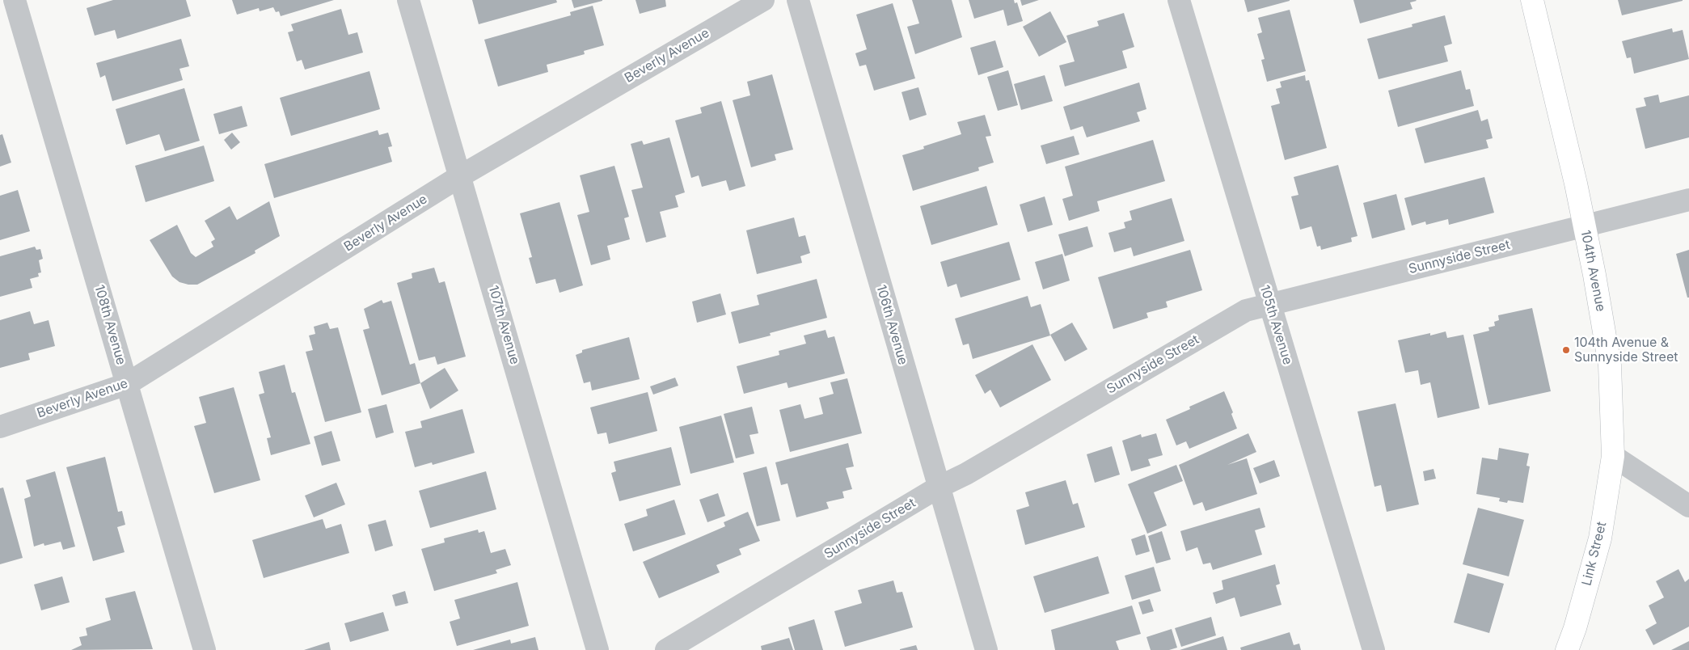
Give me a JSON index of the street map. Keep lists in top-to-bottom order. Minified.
{"streets":{"street":["Beverly Avenue","Sunnyside Street","104th Avenue","108th Avenue","107th Avenue","106th Avenue","105th Avenue","Link Street"]},"crossings":[["Beverly Avenue","108th Avenue"],["Beverly Avenue","107th Avenue"],["Sunnyside Street","104th Avenue"],["Sunnyside Street","106th Avenue"],["Sunnyside Street","105th Avenue"],["104th Avenue","Link Street"]],"places":["104th Avenue & Sunnyside Street"]}
